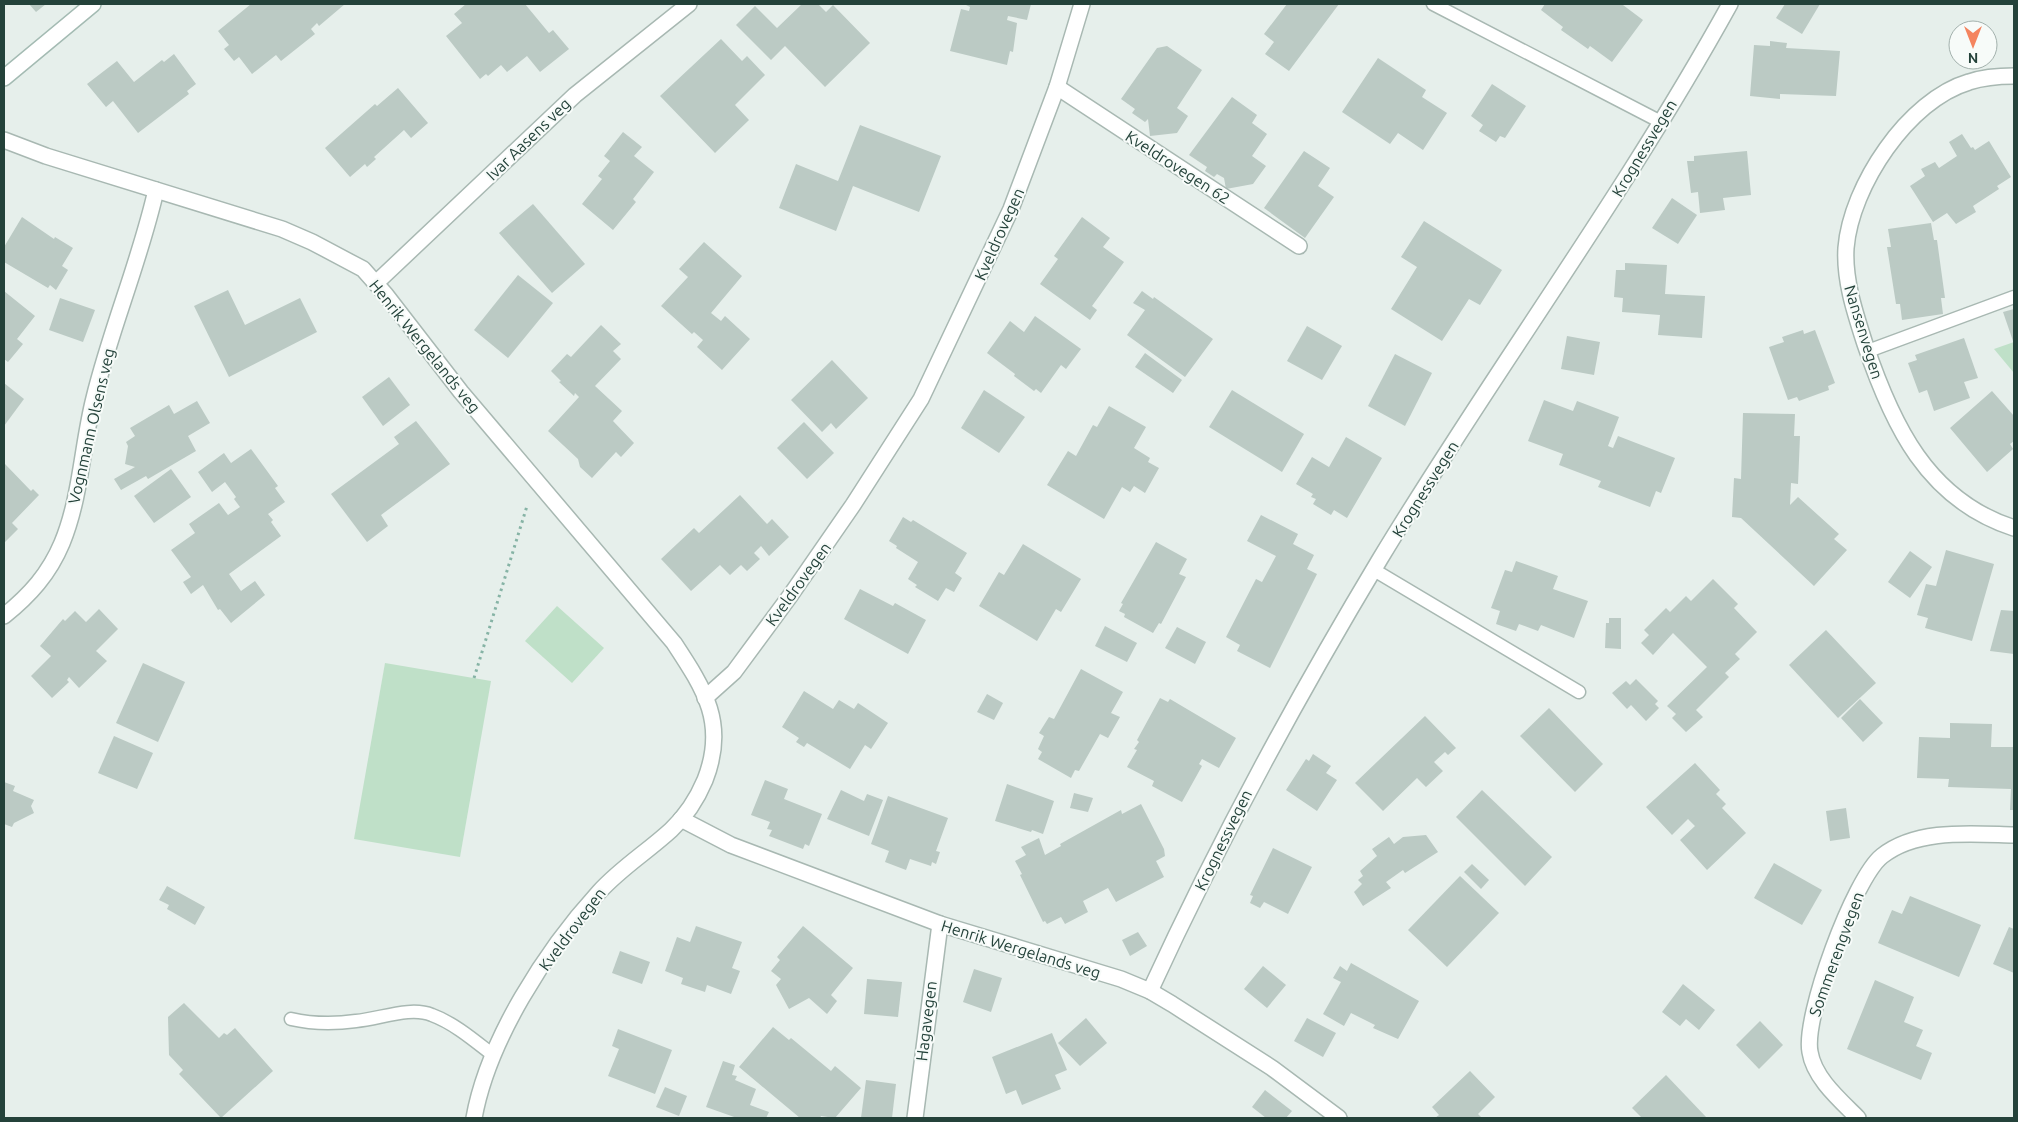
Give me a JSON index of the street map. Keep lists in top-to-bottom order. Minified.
{"streets":{"street":["Ivar Aasens veg","Krognessvegen","Kveldrovegen 62","Kveldrovegen","Nansenvegen","Henrik Wergelands veg","Vognmann Olsens veg","Sommerengvegen","Hagavegen"]},"crossings":[["Ivar Aasens veg","Henrik Wergelands veg"],["Krognessvegen","Henrik Wergelands veg"],["Kveldrovegen 62","Kveldrovegen"],["Kveldrovegen","Henrik Wergelands veg"],["Henrik Wergelands veg","Vognmann Olsens veg"],["Henrik Wergelands veg","Hagavegen"]],"north":"bottom"}
